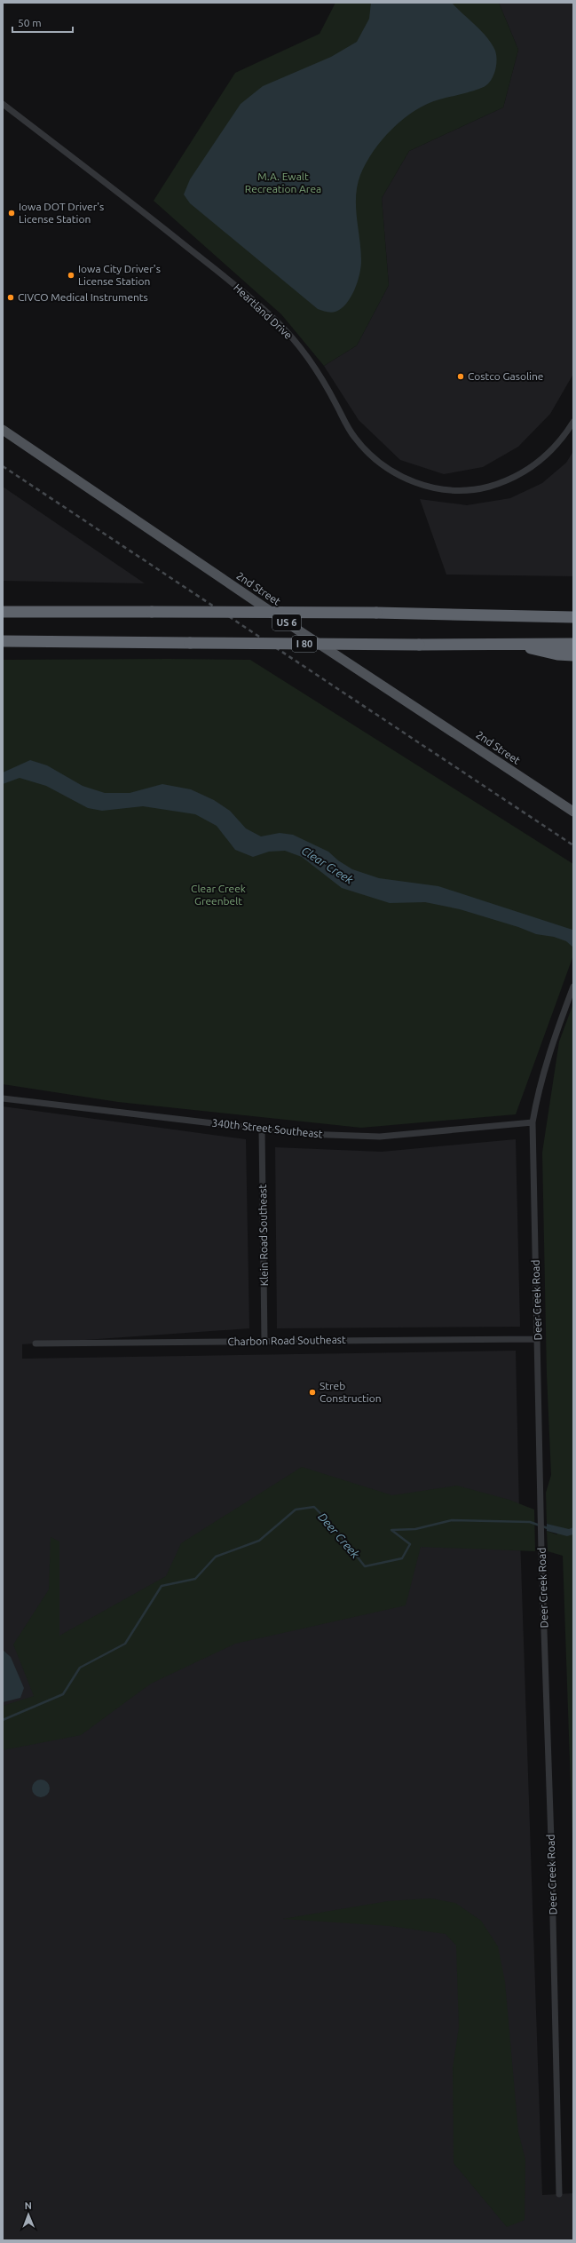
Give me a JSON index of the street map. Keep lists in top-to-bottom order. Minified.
{"streets":{"highway":["I 80"],"main road":["2nd Street","US 6"],"street":["Heartland Drive","340th Street Southeast","Klein Road Southeast","Deer Creek Road","Charbon Road Southeast"]},"crossings":[["340th Street Southeast","Klein Road Southeast"],["340th Street Southeast","Deer Creek Road"],["Klein Road Southeast","Charbon Road Southeast"],["Deer Creek Road","Charbon Road Southeast"]],"water":["Clear Creek","Deer Creek"],"parks":["M.A. Ewalt Recreation Area","Clear Creek Greenbelt"],"places":["Iowa DOT Driver's License Station","Iowa City Driver's License Station","CIVCO Medical Instruments","Costco Gasoline","Streb Construction"],"scale_bar":"50 m","north":"top"}
